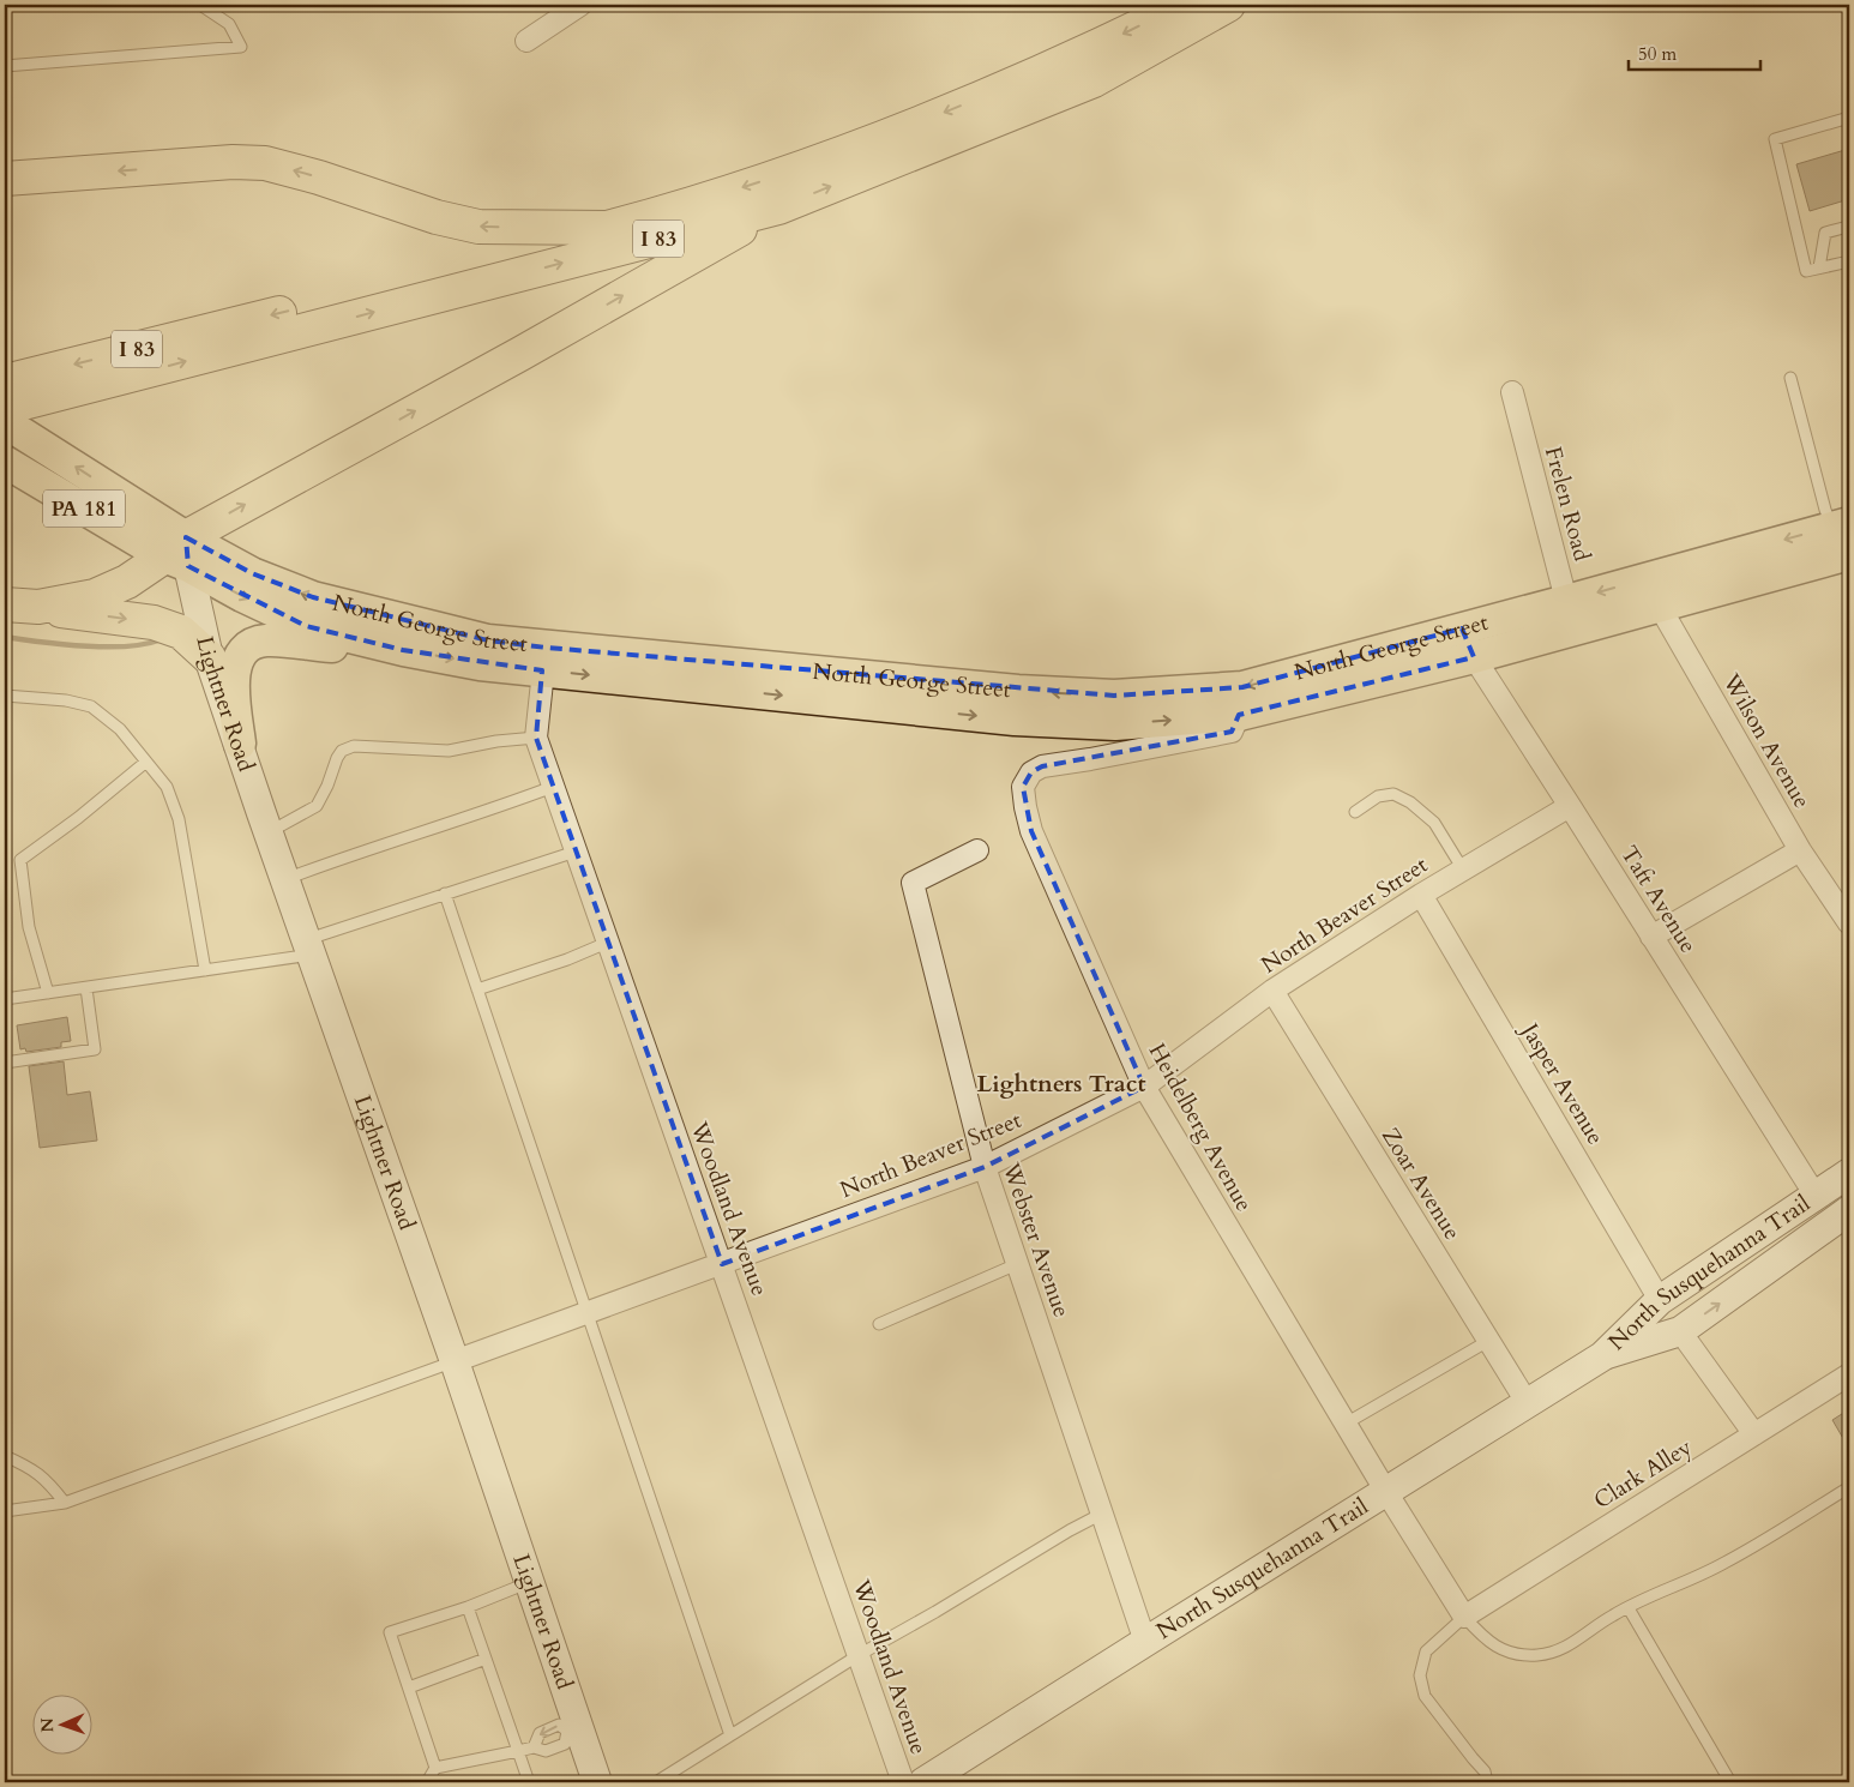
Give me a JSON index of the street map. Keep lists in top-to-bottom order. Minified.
{"streets":{"highway":["I 83"],"main road":["PA 181","North George Street","Lightner Road","North Susquehanna Trail"],"street":["Frelen Road","Wilson Avenue","Taft Avenue","North Beaver Street","Jasper Avenue","Heidelberg Avenue","Zoar Avenue","Woodland Avenue","Webster Avenue","Clark Alley"]},"crossings":[["Frelen Road","North George Street"],["North George Street","Lightner Road"],["North George Street","Wilson Avenue"],["North George Street","Taft Avenue"],["North George Street","Heidelberg Avenue"],["North George Street","Woodland Avenue"],["Lightner Road","North Beaver Street"],["Taft Avenue","North Beaver Street"],["Taft Avenue","North Susquehanna Trail"],["North Beaver Street","Jasper Avenue"],["North Beaver Street","Heidelberg Avenue"],["North Beaver Street","Zoar Avenue"],["North Beaver Street","Woodland Avenue"],["North Beaver Street","Webster Avenue"],["Jasper Avenue","North Susquehanna Trail"],["Heidelberg Avenue","North Susquehanna Trail"],["Heidelberg Avenue","Clark Alley"],["Zoar Avenue","North Susquehanna Trail"],["Webster Avenue","North Susquehanna Trail"]],"districts":["Lightners Tract"],"scale_bar":"50 m","north":"left"}
